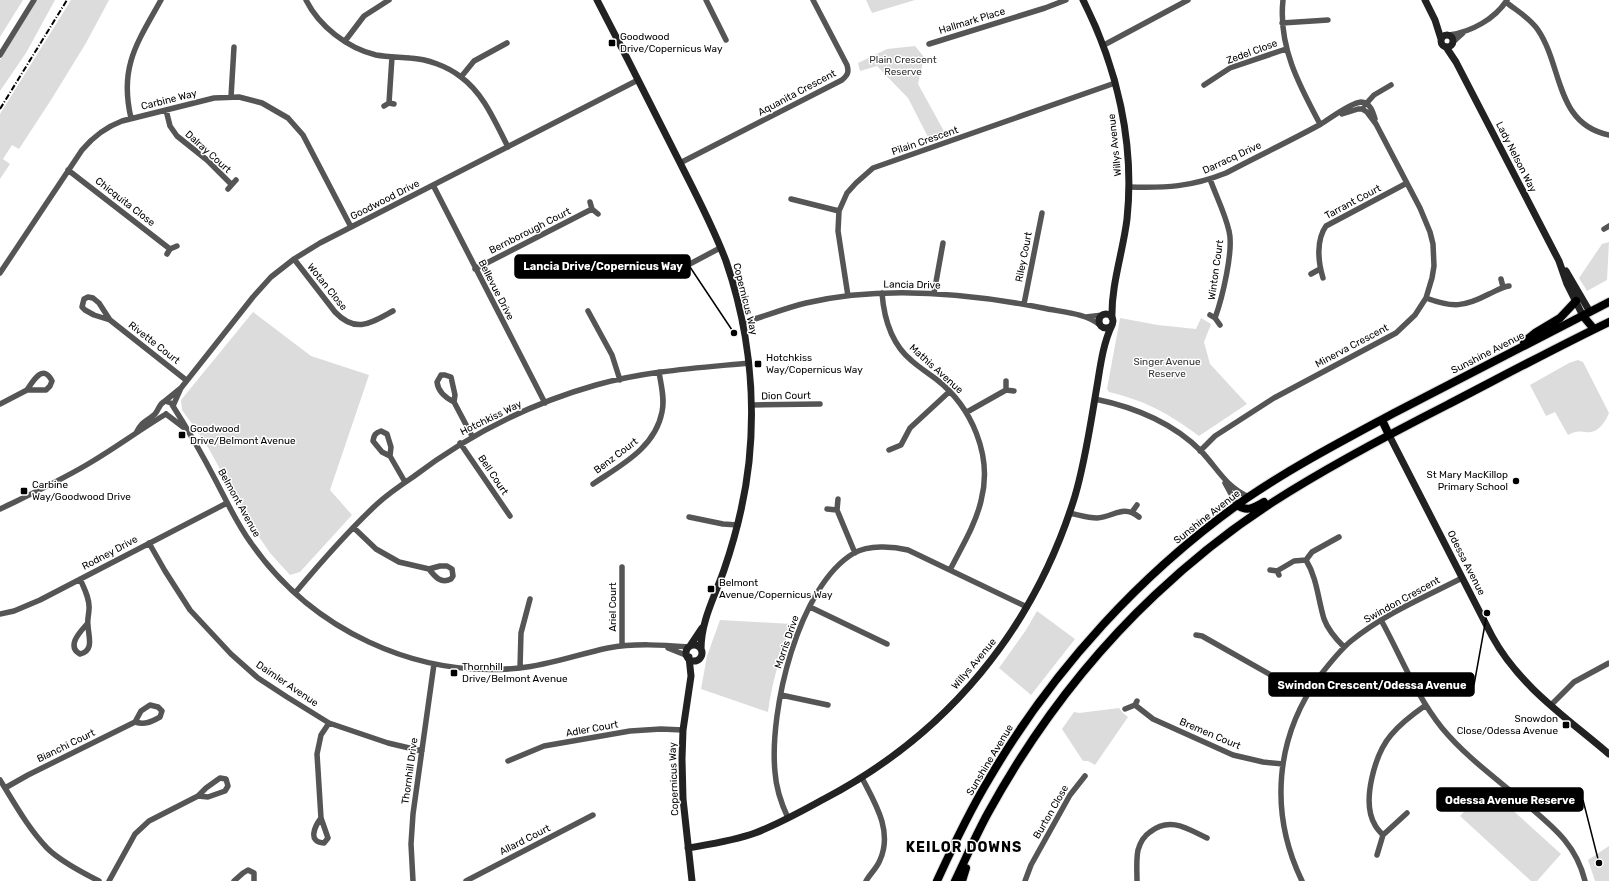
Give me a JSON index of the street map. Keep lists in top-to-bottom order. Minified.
{"streets":{"main road":["Sunshine Avenue"],"street":["Hallmark Place","Zedel Close","Aquanita Crescent","Carbine Way","Pilain Crescent","Willys Avenue","Dalray Court","Lady Nelson Way","Darracq Drive","Goodwood Drive","Chicquita Close","Tarrant Court","Bernborough Court","Riley Court","Winton Court","Lancia Drive","Wotan Close","Bellevue Drive","Copernicus Way","Rivette Court","Minerva Crescent","Mathis Avenue","Dion Court","Hotchkiss Way","Benz Court","Bell Court","Belmont Avenue","Rodney Drive","Odessa Avenue","Swindon Crescent","Ariel Court","Morris Drive","Daimler Avenue","Adler Court","Bremen Court","Bianchi Court","Thornhill Drive","Burton Close","Allard Court"]},"crossings":[["Aquanita Crescent","Copernicus Way"],["Carbine Way","Dalray Court"],["Carbine Way","Goodwood Drive"],["Carbine Way","Chicquita Close"],["Pilain Crescent","Willys Avenue"],["Pilain Crescent","Lancia Drive"],["Willys Avenue","Darracq Drive"],["Willys Avenue","Lancia Drive"],["Willys Avenue","Copernicus Way"],["Willys Avenue","Morris Drive"],["Lady Nelson Way","Sunshine Avenue"],["Darracq Drive","Winton Court"],["Darracq Drive","Minerva Crescent"],["Goodwood Drive","Wotan Close"],["Goodwood Drive","Bellevue Drive"],["Goodwood Drive","Copernicus Way"],["Goodwood Drive","Rivette Court"],["Goodwood Drive","Belmont Avenue"],["Tarrant Court","Minerva Crescent"],["Bernborough Court","Bellevue Drive"],["Riley Court","Lancia Drive"],["Lancia Drive","Copernicus Way"],["Lancia Drive","Mathis Avenue"],["Bellevue Drive","Hotchkiss Way"],["Copernicus Way","Dion Court"],["Copernicus Way","Hotchkiss Way"],["Copernicus Way","Belmont Avenue"],["Copernicus Way","Adler Court"],["Mathis Avenue","Morris Drive"],["Hotchkiss Way","Benz Court"],["Hotchkiss Way","Bell Court"],["Hotchkiss Way","Belmont Avenue"],["Belmont Avenue","Rodney Drive"],["Belmont Avenue","Ariel Court"],["Belmont Avenue","Thornhill Drive"],["Rodney Drive","Daimler Avenue"],["Odessa Avenue","Swindon Crescent"],["Swindon Crescent","Bremen Court"],["Daimler Avenue","Thornhill Drive"]],"districts":["KEILOR DOWNS"],"parks":["Plain Crescent Reserve","Singer Avenue Reserve"],"places":{"transit":["Goodwood Drive/Copernicus Way","Hotchkiss Way/Copernicus Way","Goodwood Drive/Belmont Avenue","Carbine Way/Goodwood Drive","Belmont Avenue/Copernicus Way","Thornhill Drive/Belmont Avenue","Snowdon Close/Odessa Avenue"],"other":["Lancia Drive/Copernicus Way","St Mary MacKillop Primary School","Swindon Crescent/Odessa Avenue","Odessa Avenue Reserve"]}}
